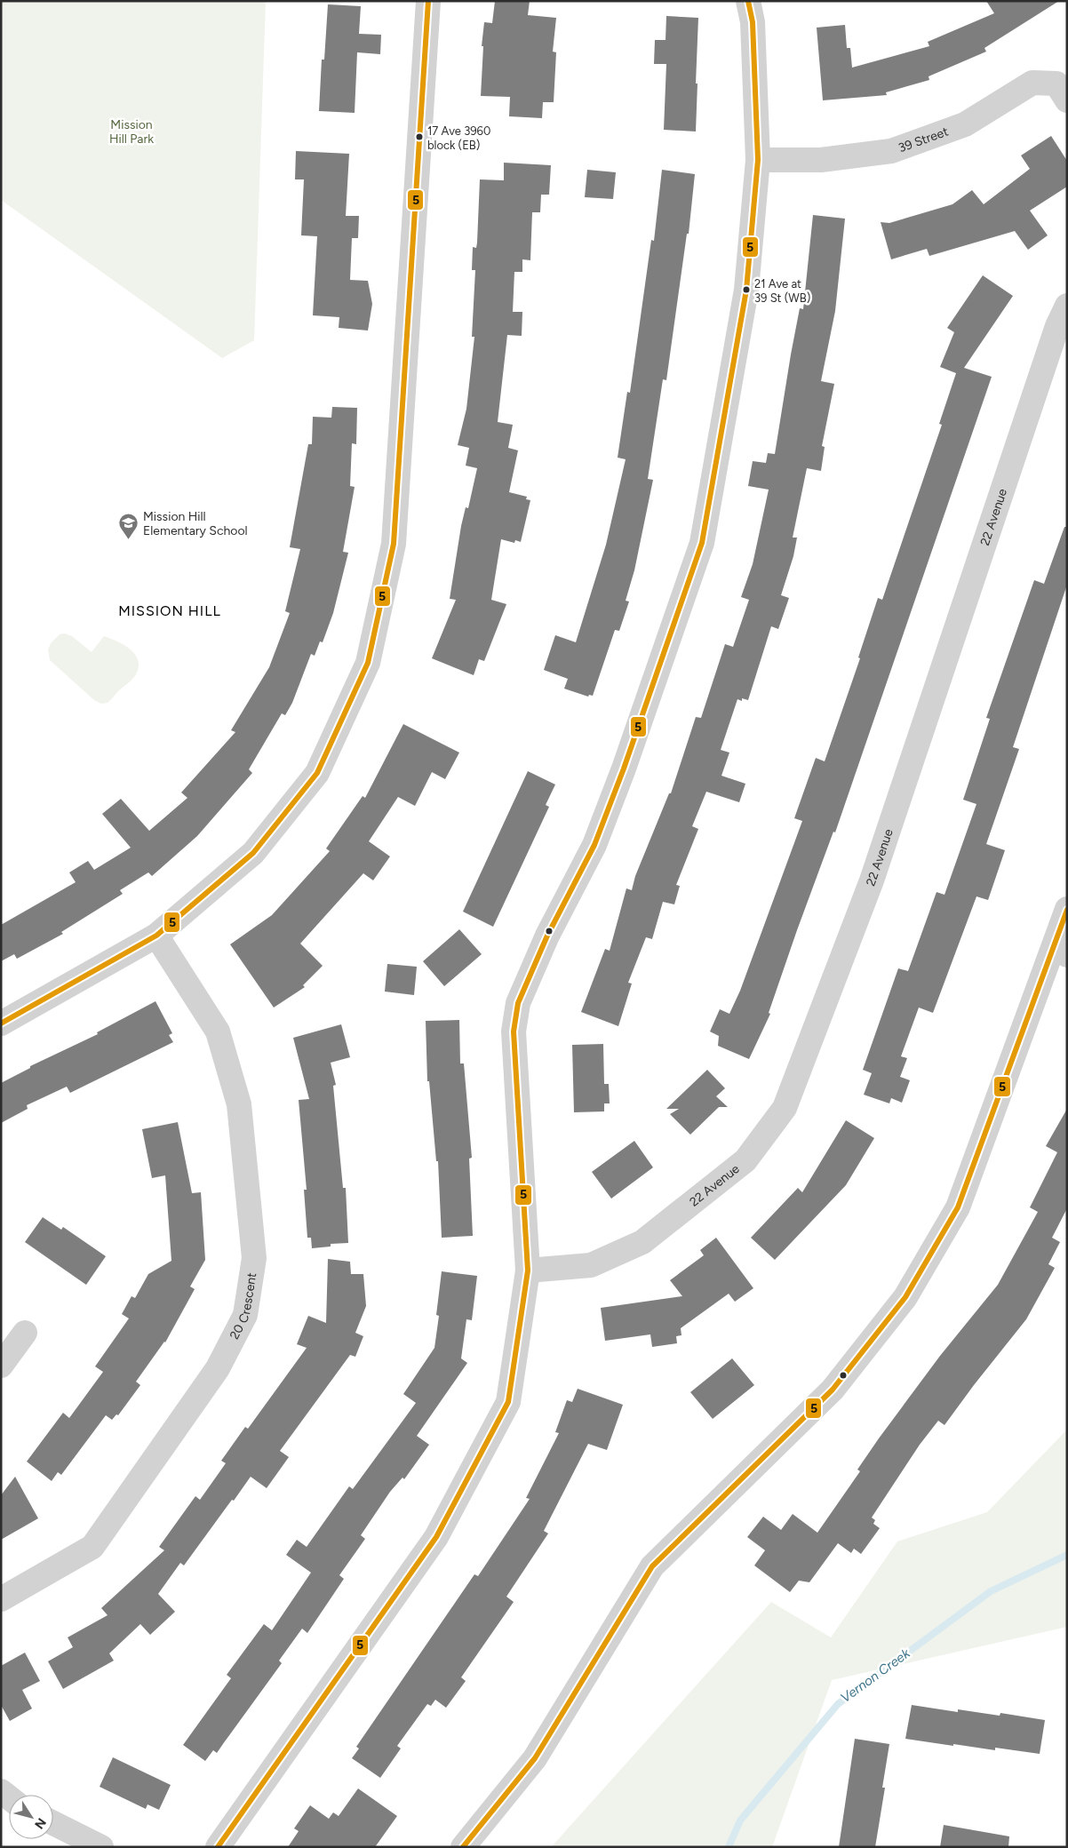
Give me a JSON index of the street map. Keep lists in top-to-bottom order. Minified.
{"streets":{"street":["39 Street","22 Avenue","20 Crescent"]},"districts":["MISSION HILL"],"water":["Vernon Creek"],"parks":["Mission Hill Park"],"places":{"other":["17 Ave 3960 block (EB)","21 Ave at 39 St (WB)"],"school or university":["Mission Hill Elementary School"]},"lines":["transit line 5"],"north":"bottom right"}
